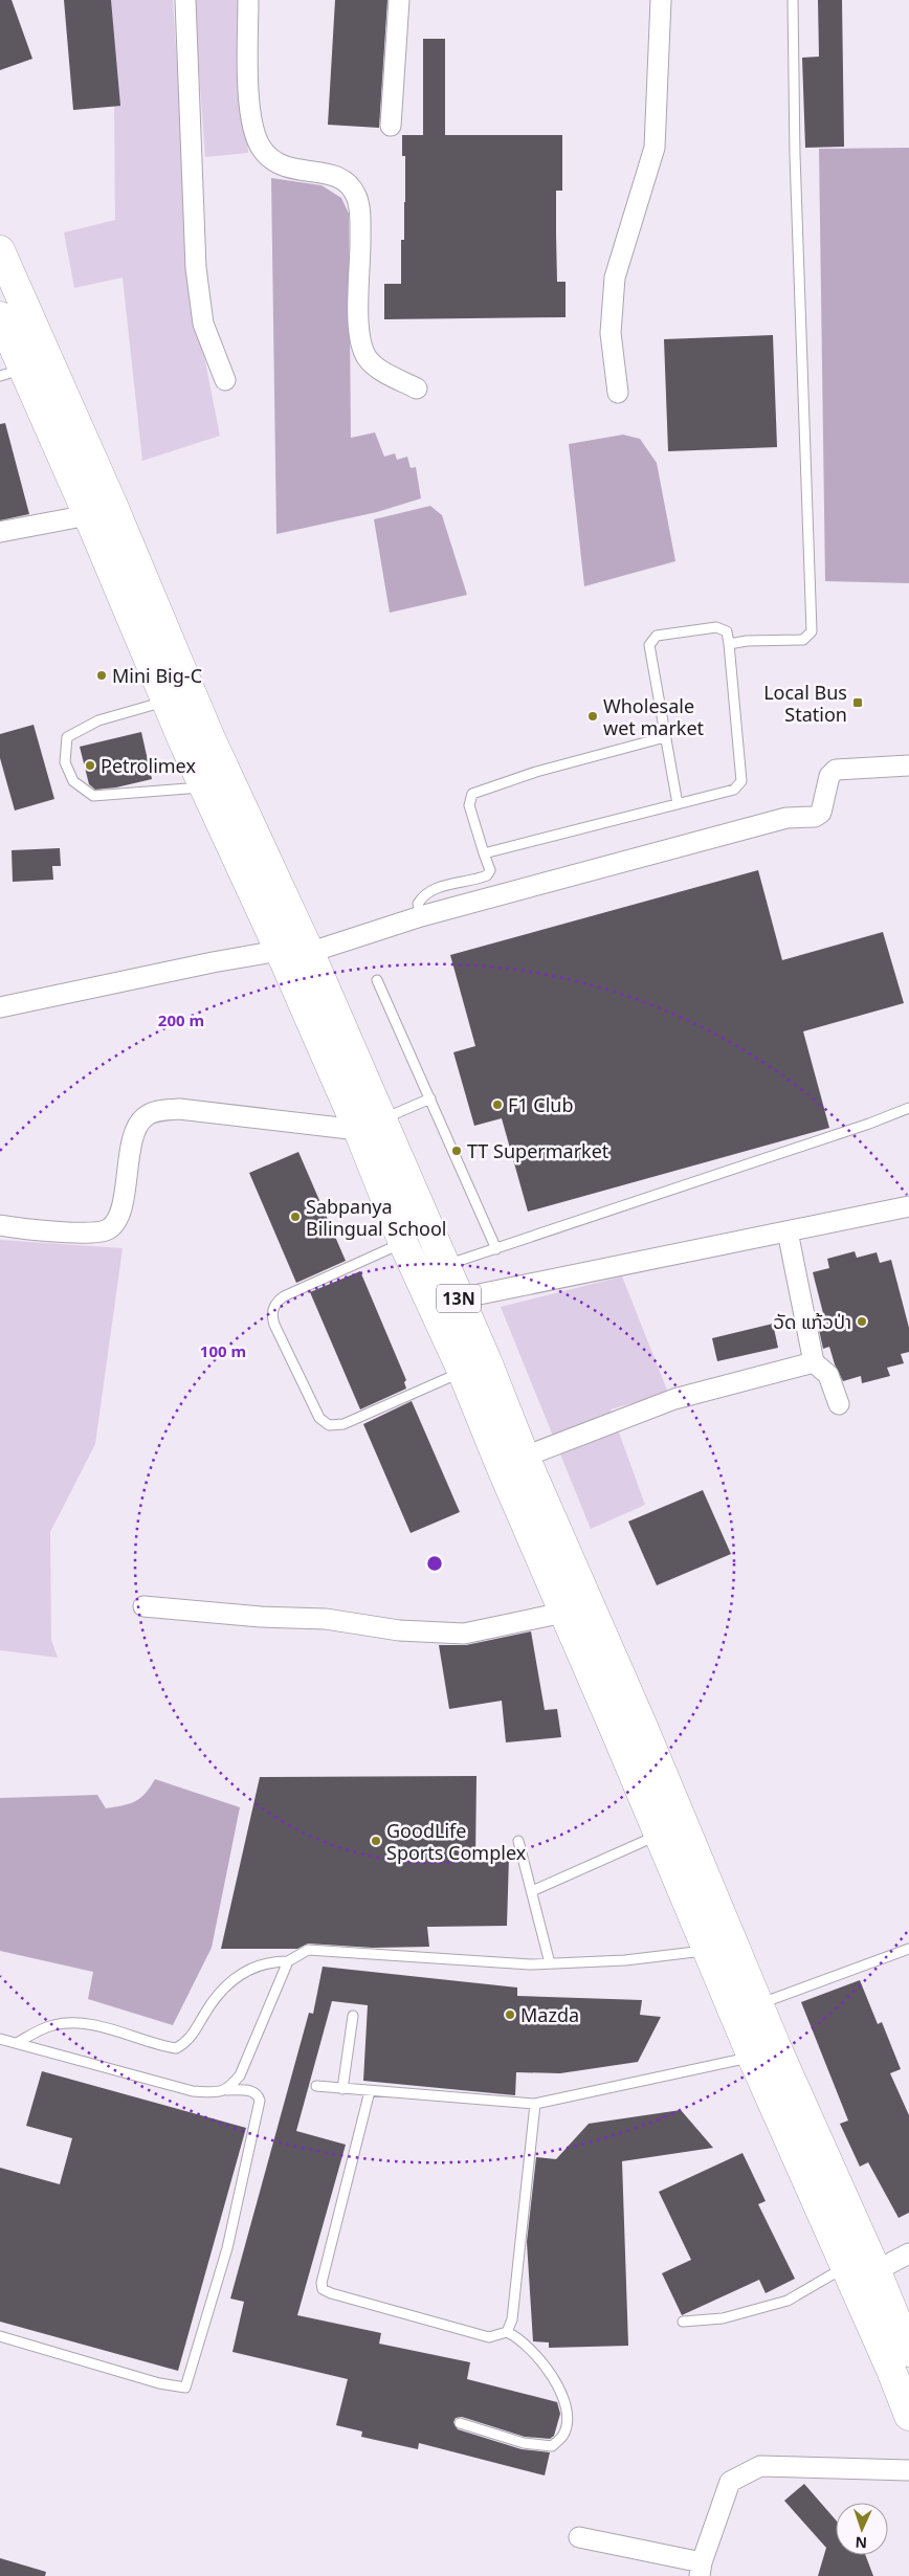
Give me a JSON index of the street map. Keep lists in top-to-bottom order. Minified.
{"streets":{"highway":["13N"]},"places":{"other":["Mini Big-C","Wholesale wet market","Petrolimex","F1 Club","TT Supermarket","Sabpanya Bilingual School","ວັດ ແກ້ວປ່າ","GoodLife Sports Complex","Mazda"],"transit":["Local Bus Station"]},"north":"bottom","rings":["200 m","100 m"]}
